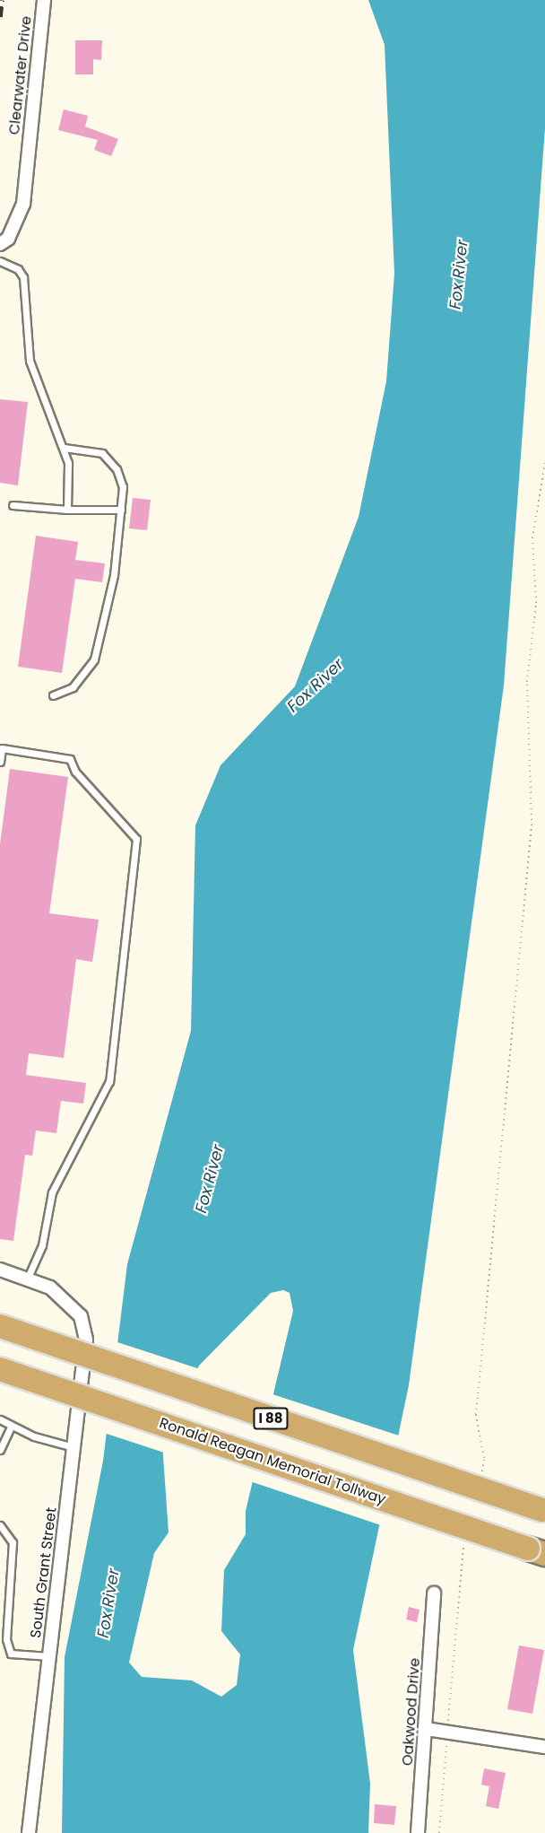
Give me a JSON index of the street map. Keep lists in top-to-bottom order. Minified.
{"streets":{"highway":["I 88","Ronald Reagan Memorial Tollway"],"street":["Clearwater Drive","South Grant Street","Oakwood Drive"]},"water":["Fox River"]}
